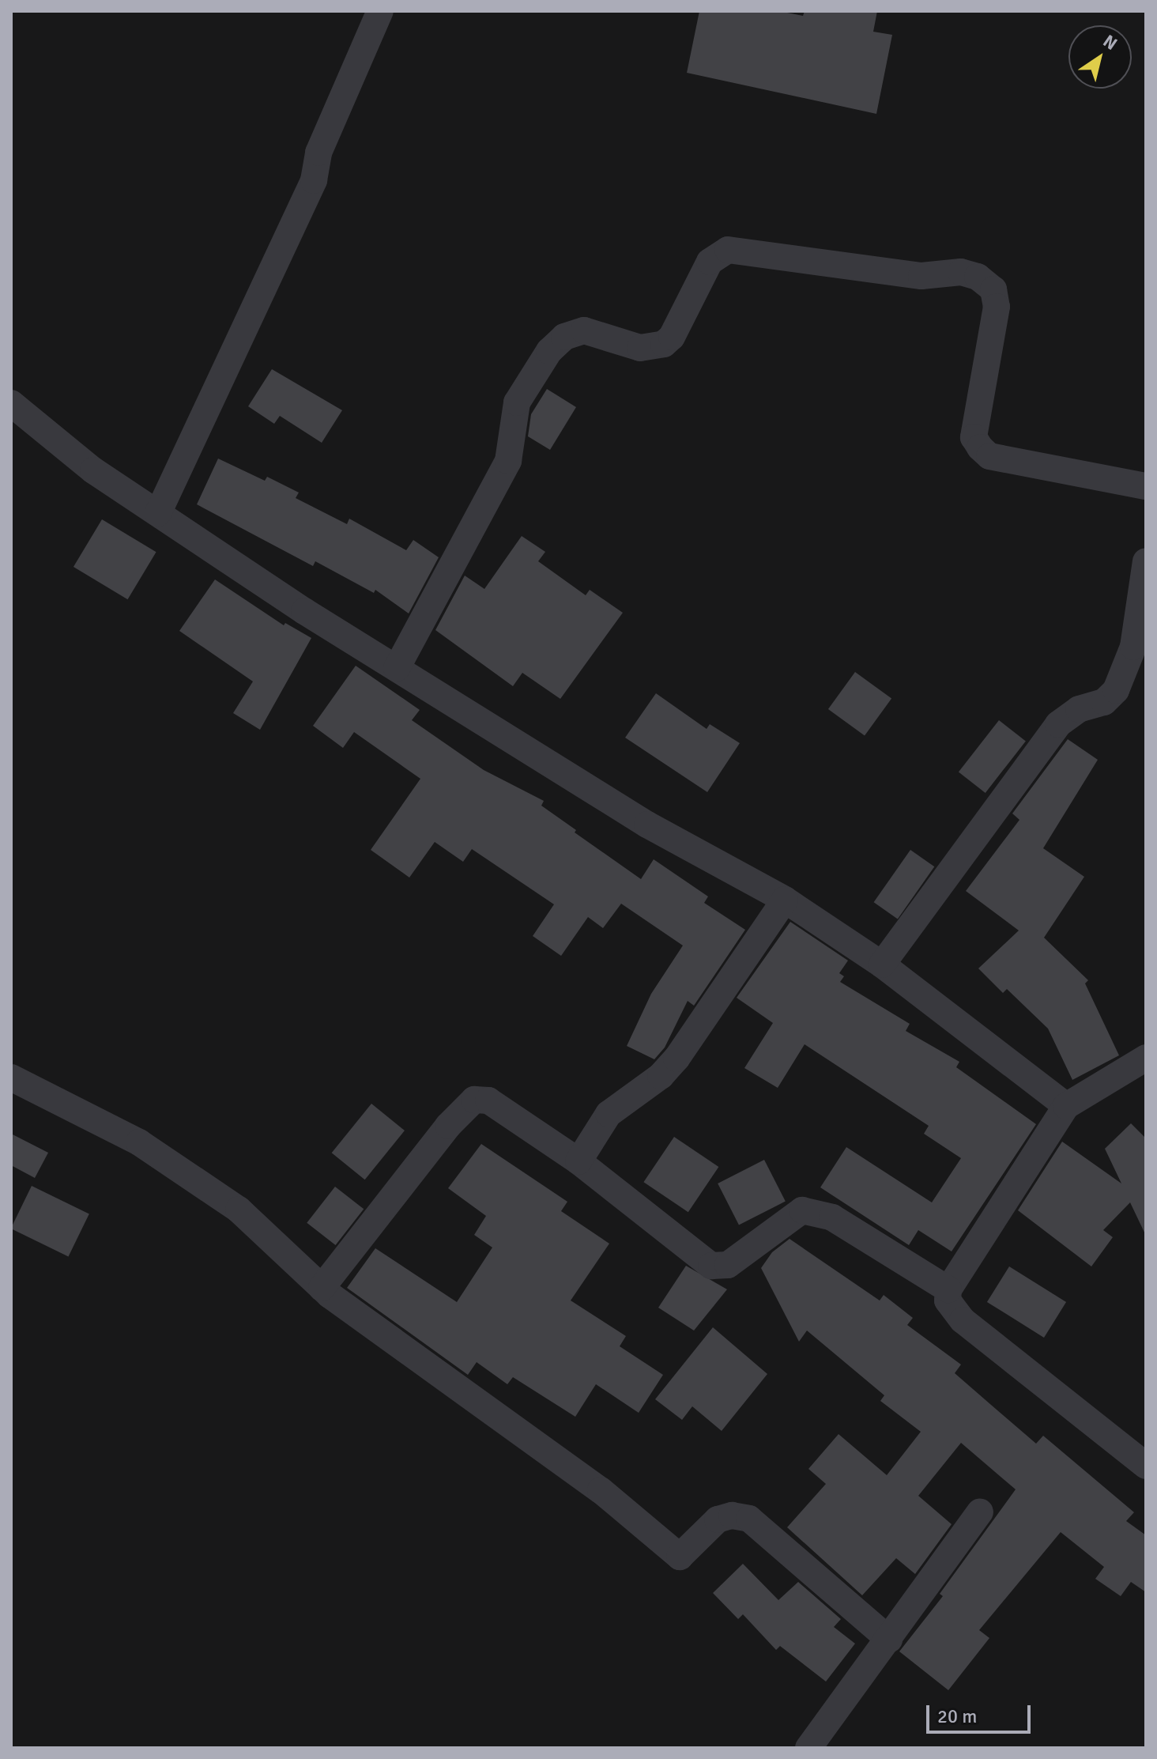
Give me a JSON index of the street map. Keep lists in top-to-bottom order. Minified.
{"scale_bar":"20 m","north":"top right"}
